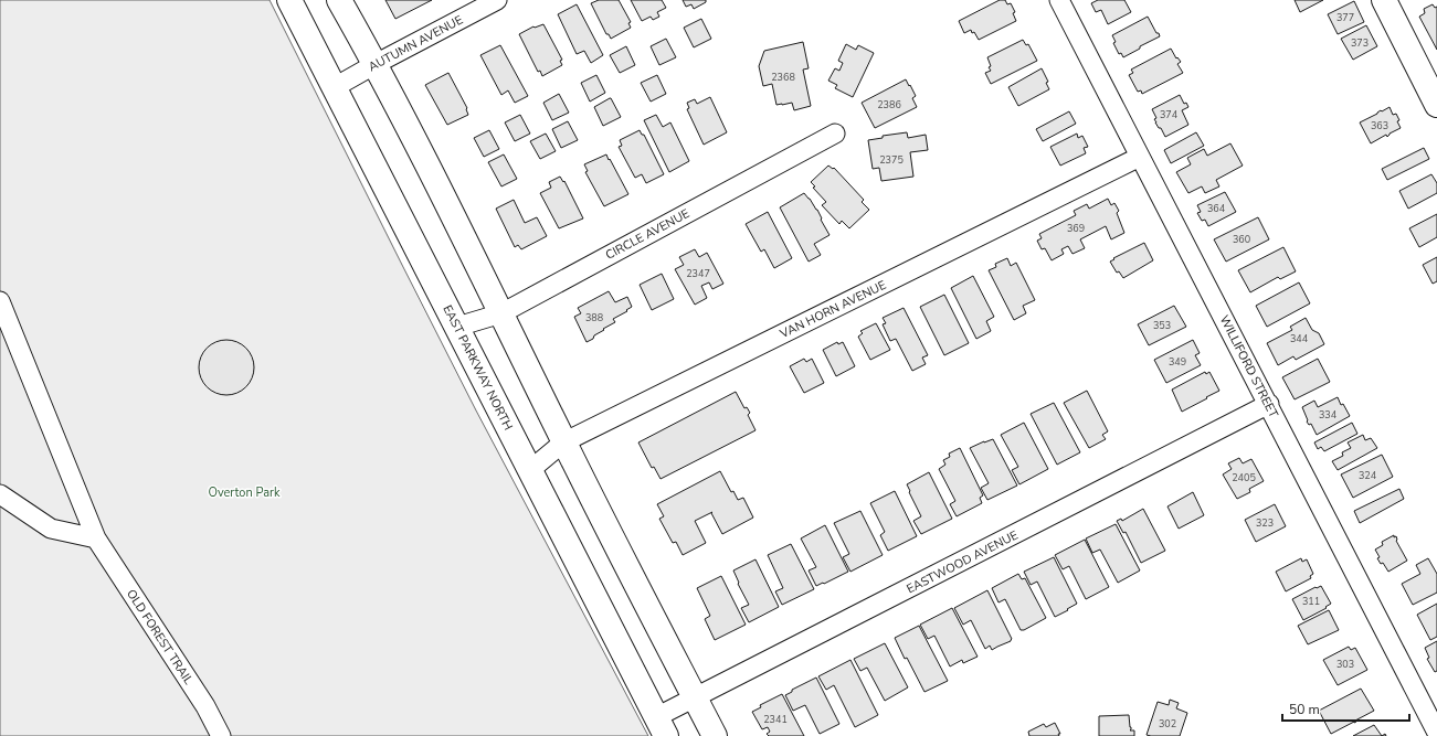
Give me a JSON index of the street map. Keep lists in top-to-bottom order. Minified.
{"streets":{"main road":["EAST PARKWAY NORTH"],"street":["AUTUMN AVENUE","CIRCLE AVENUE","VAN HORN AVENUE","WILLIFORD STREET","EASTWOOD AVENUE","OLD FOREST TRAIL"]},"crossings":[["AUTUMN AVENUE","EAST PARKWAY NORTH"],["CIRCLE AVENUE","EAST PARKWAY NORTH"],["VAN HORN AVENUE","WILLIFORD STREET"],["VAN HORN AVENUE","EAST PARKWAY NORTH"],["WILLIFORD STREET","EASTWOOD AVENUE"],["EAST PARKWAY NORTH","EASTWOOD AVENUE"]],"parks":["Overton Park"],"house_numbers":["377","373","2368","2386","374","363","2375","364","369","360","2347","388","353","344","349","334","324","2405","323","311","303","2341","302"],"scale_bar":"50 m"}
